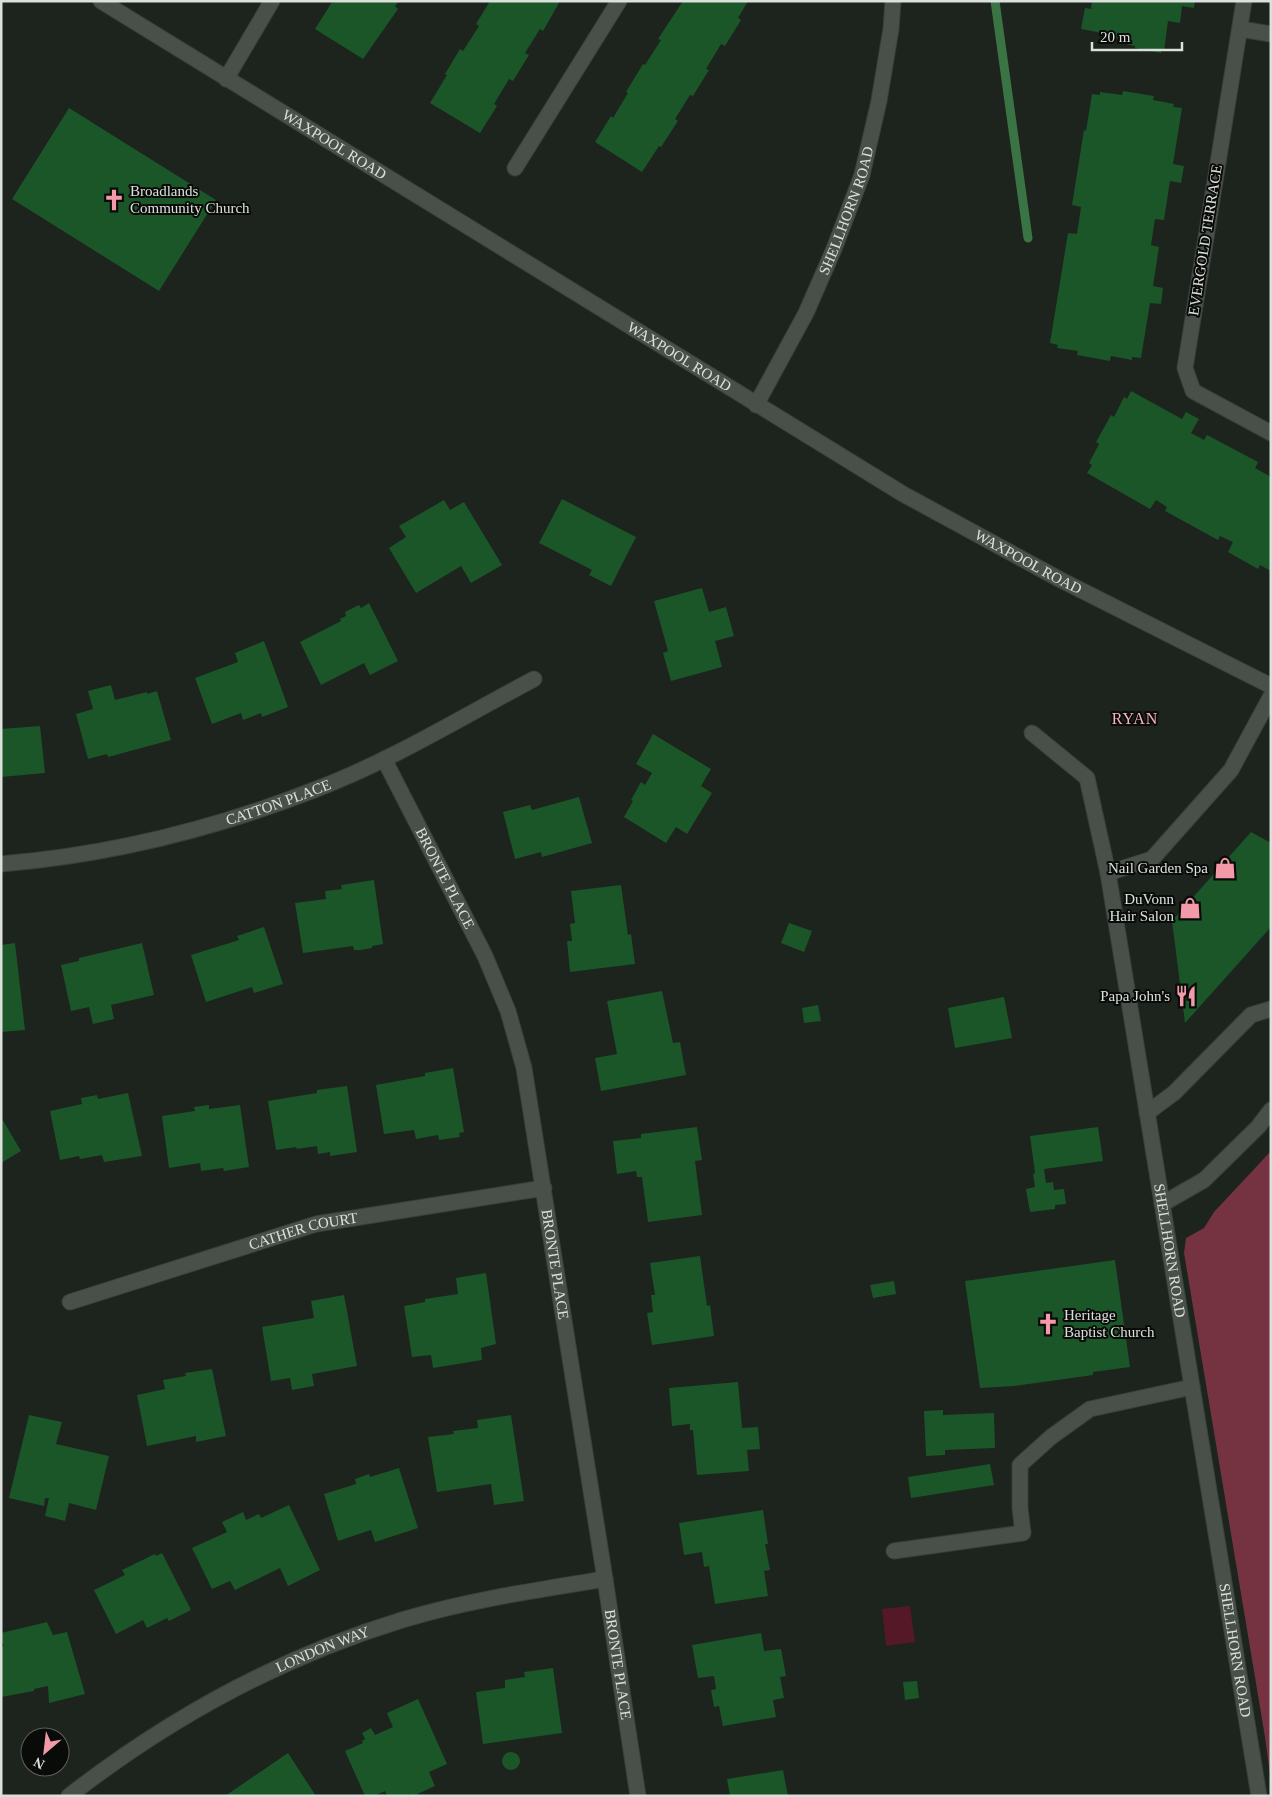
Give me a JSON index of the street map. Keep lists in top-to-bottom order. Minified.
{"streets":{"street":["WAXPOOL ROAD","SHELLHORN ROAD","EVERGOLD TERRACE","CATTON PLACE","BRONTE PLACE","CATHER COURT","LONDON WAY"]},"crossings":[["WAXPOOL ROAD","SHELLHORN ROAD"],["CATTON PLACE","BRONTE PLACE"],["BRONTE PLACE","CATHER COURT"],["BRONTE PLACE","LONDON WAY"]],"districts":["RYAN"],"places":{"church":["Broadlands Community Church","Heritage Baptist Church"],"shop":["Nail Garden Spa","DuVonn Hair Salon"],"restaurant":["Papa John's"]},"scale_bar":"20 m","north":"bottom left"}
